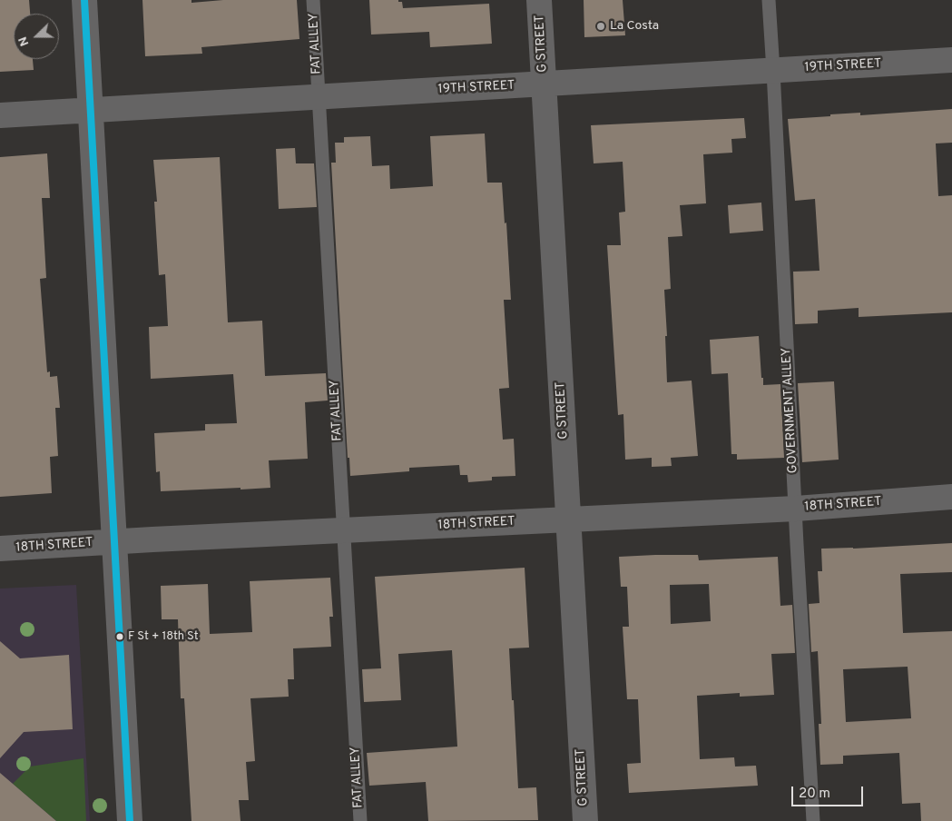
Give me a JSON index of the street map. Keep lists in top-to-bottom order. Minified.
{"streets":{"street":["G STREET","19TH STREET","18TH STREET"],"lane":["FAT ALLEY","GOVERNMENT ALLEY"]},"crossings":[["FAT ALLEY","19TH STREET"],["FAT ALLEY","18TH STREET"],["G STREET","19TH STREET"],["G STREET","18TH STREET"],["19TH STREET","GOVERNMENT ALLEY"],["GOVERNMENT ALLEY","18TH STREET"]],"places":["La Costa","F St + 18th St"],"scale_bar":"20 m","north":"left"}
